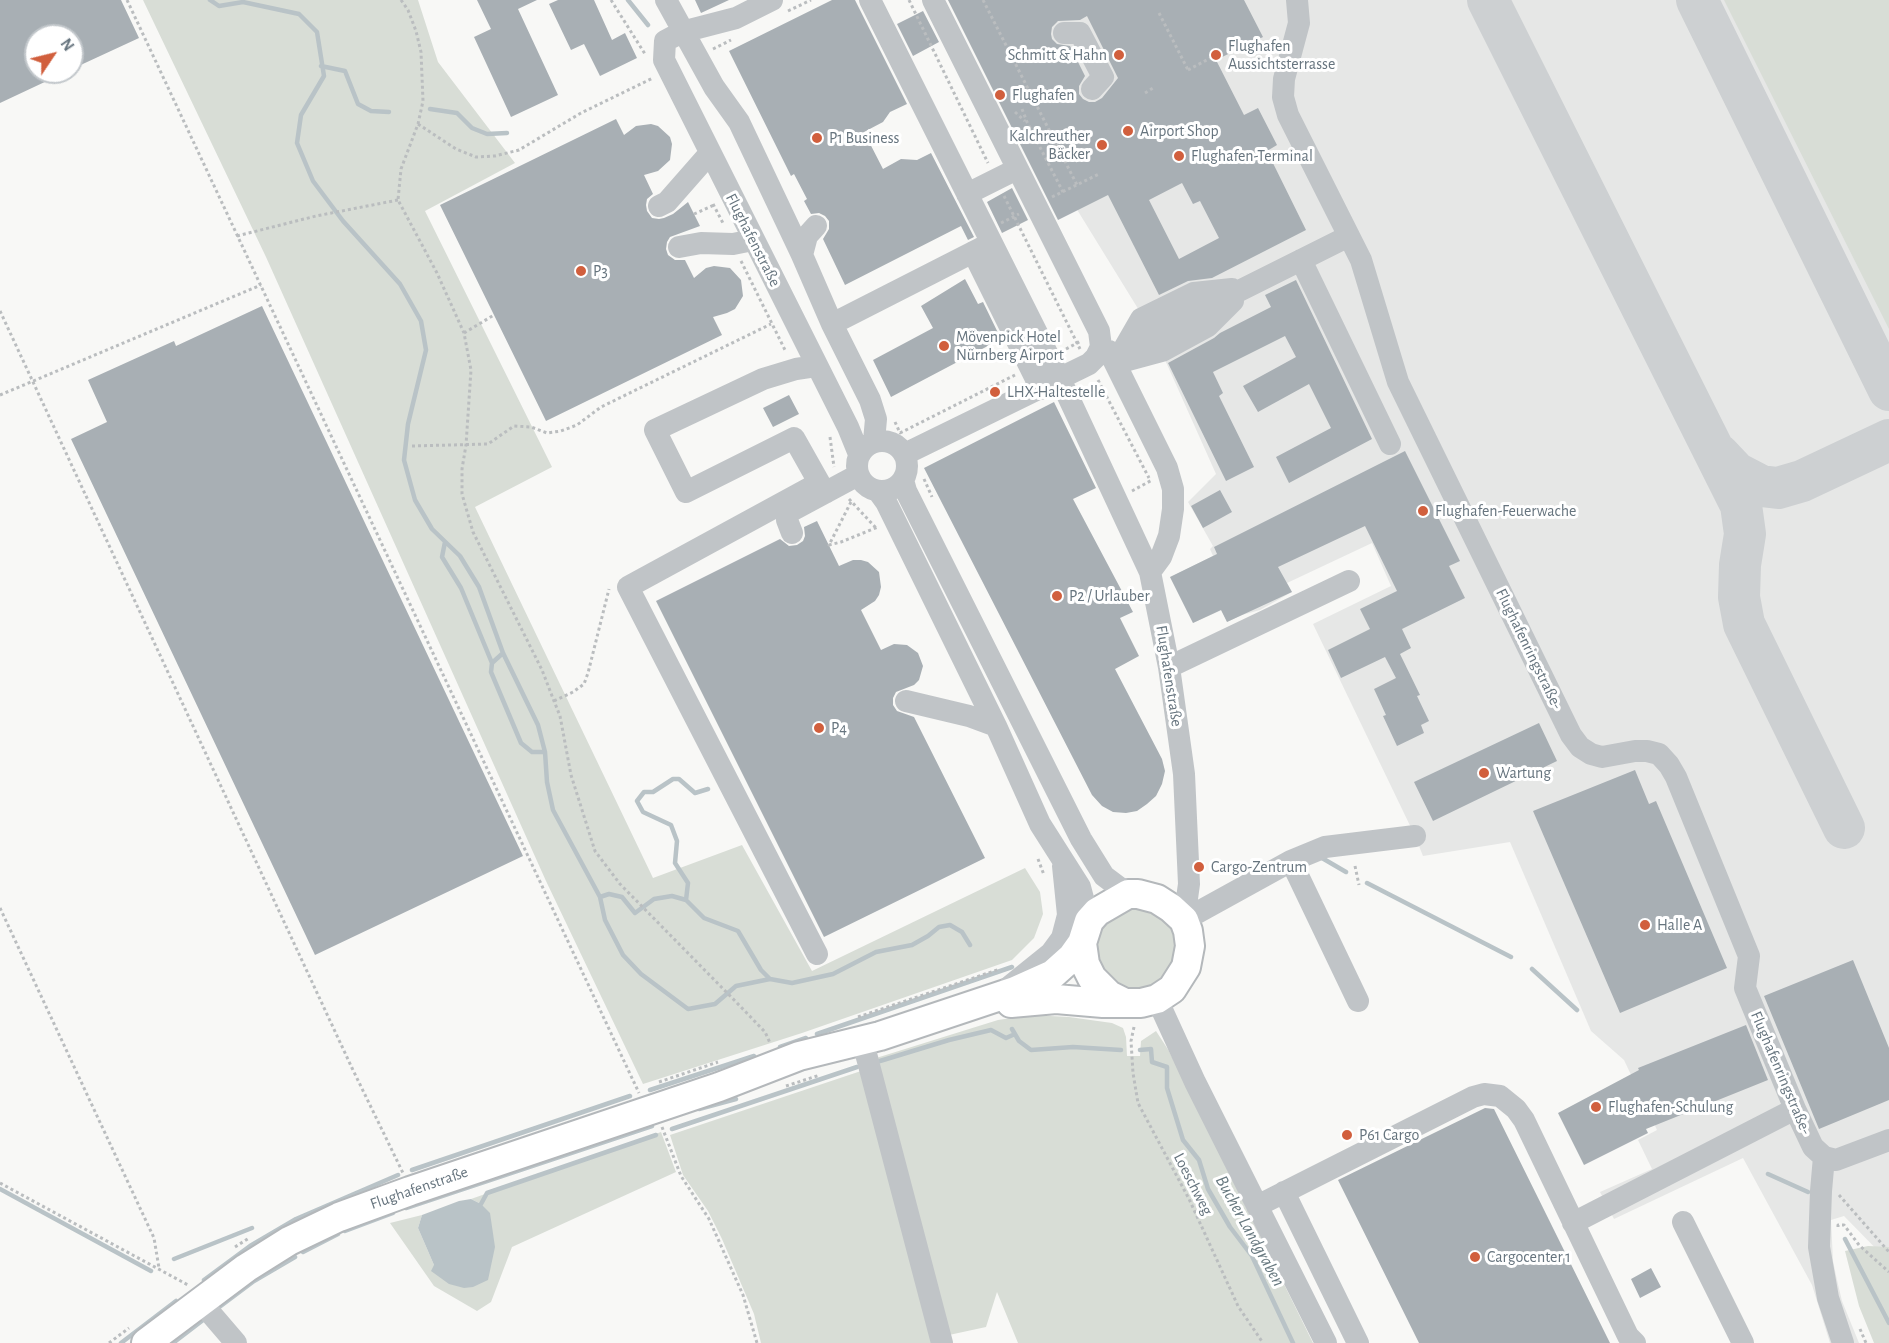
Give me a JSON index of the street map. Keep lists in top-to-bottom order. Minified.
{"streets":{"main road":["Flughafenstraße"],"street":["Flughafenringstraße-"],"path":["Loeschweg"]},"crossings":[["Flughafenstraße","Loeschweg"]],"water":["Bucher Landgraben"],"places":["Schmitt & Hahn","Flughafen Aussichtsterrasse","Flughafen","Airport Shop","P1 Business","Kalchreuther Bäcker","Flughafen-Terminal","P3","Mövenpick Hotel Nürnberg Airport","LHX-Haltestelle","Flughafen-Feuerwache","P2 / Urlauber","P4","Wartung","Cargo-Zentrum","Halle A","Flughafen-Schulung","P61 Cargo","Cargocenter 1"],"north":"top right"}
